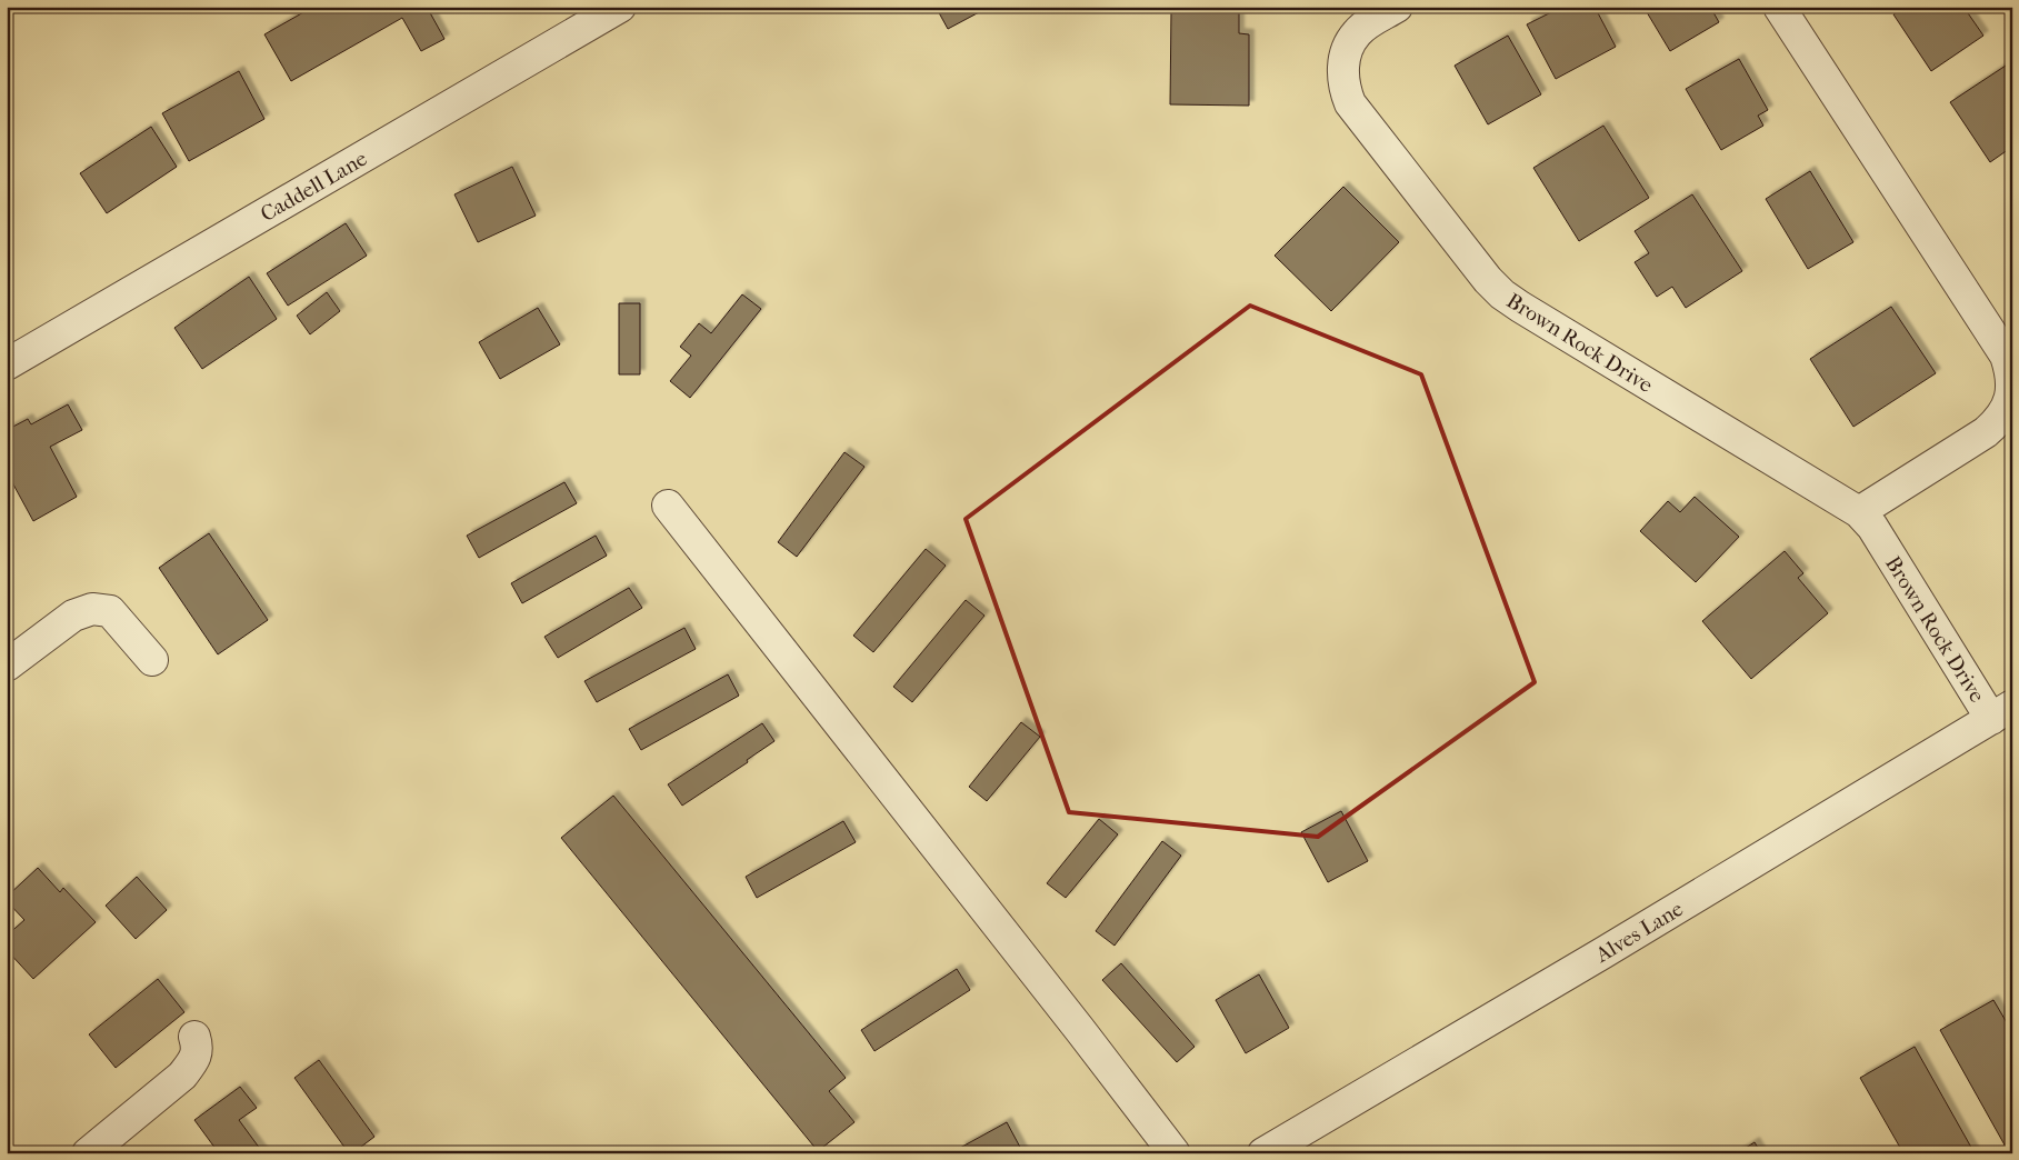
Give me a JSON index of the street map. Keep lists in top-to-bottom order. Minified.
{"streets":{"street":["Caddell Lane","Brown Rock Drive","Alves Lane"]},"crossings":[["Brown Rock Drive","Alves Lane"]]}
